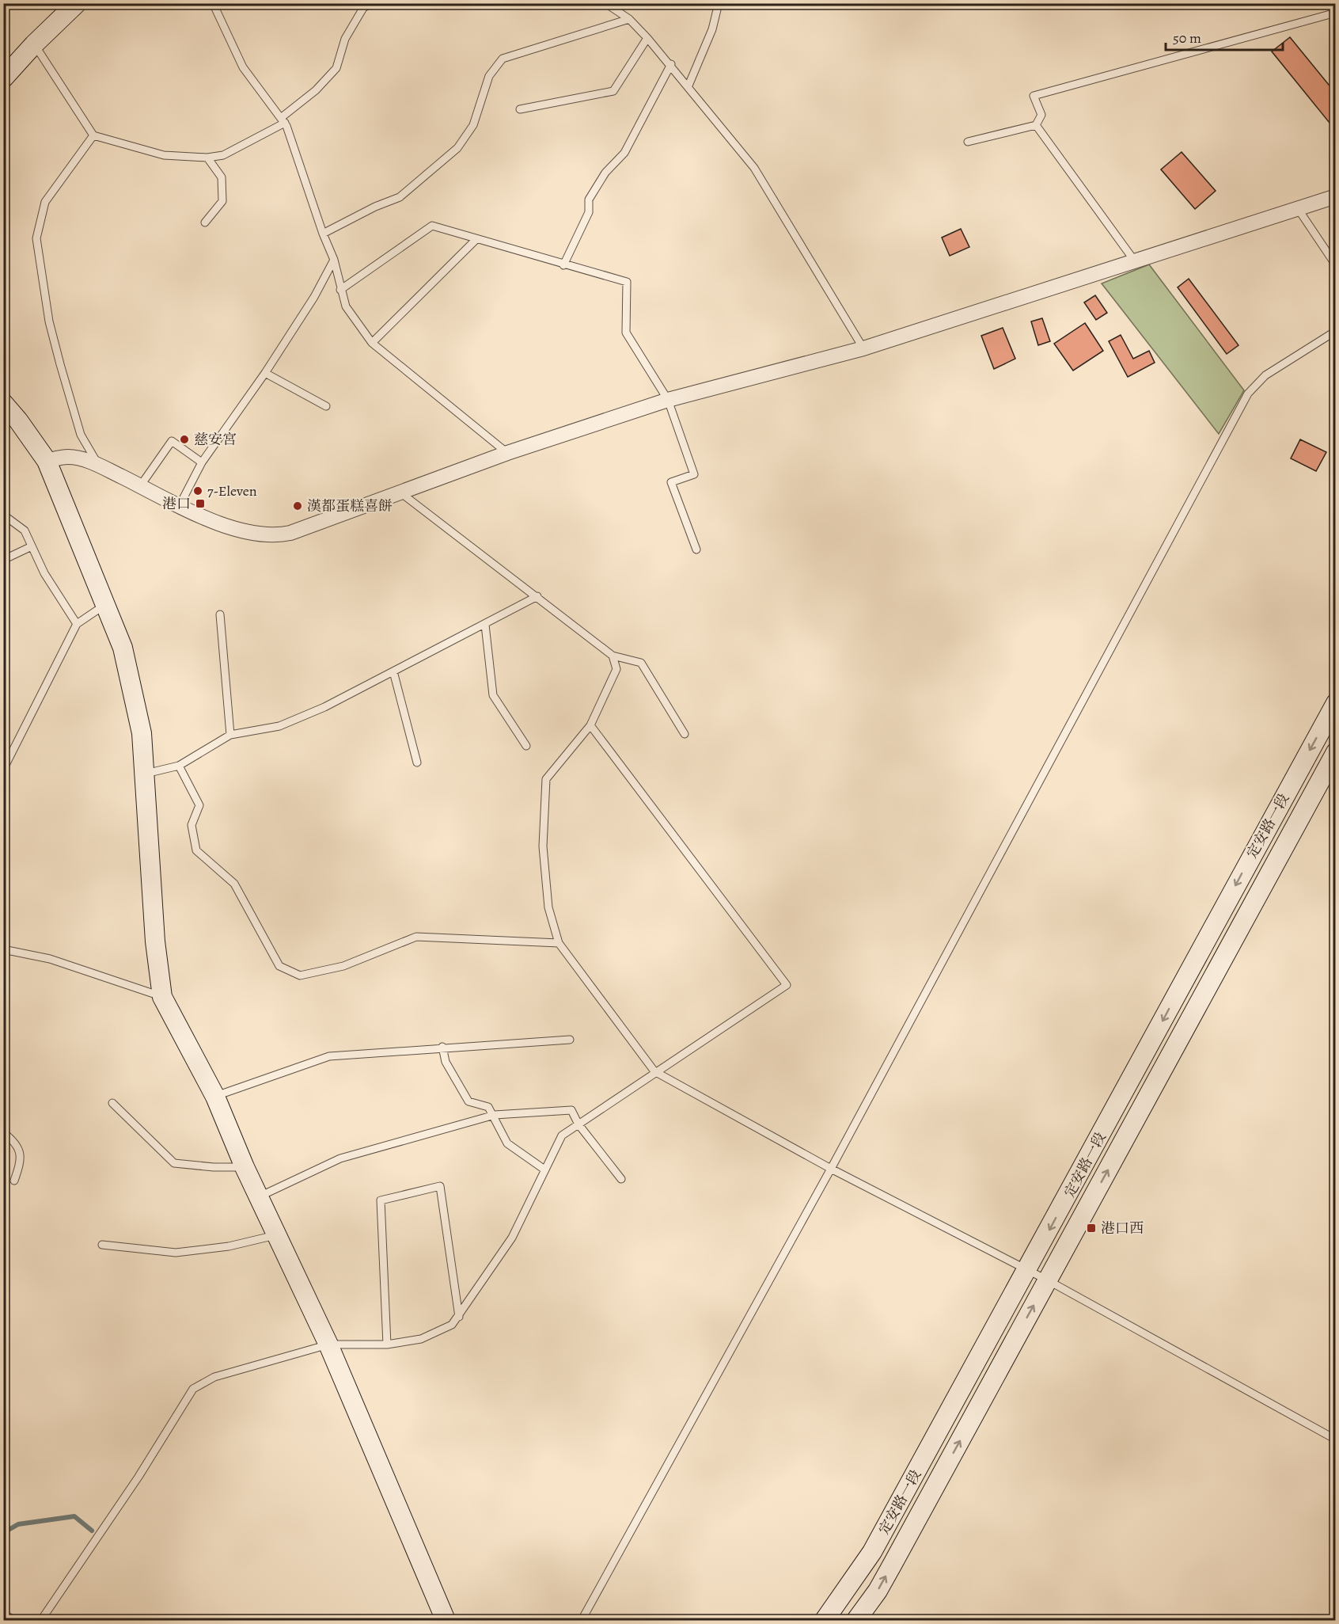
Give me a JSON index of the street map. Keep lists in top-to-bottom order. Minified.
{"streets":{"main road":["定安路一段"]},"places":{"other":["慈安宮","7-Eleven","漢都蛋糕喜餅"],"transit":["港口","港口西"]},"scale_bar":"50 m"}
